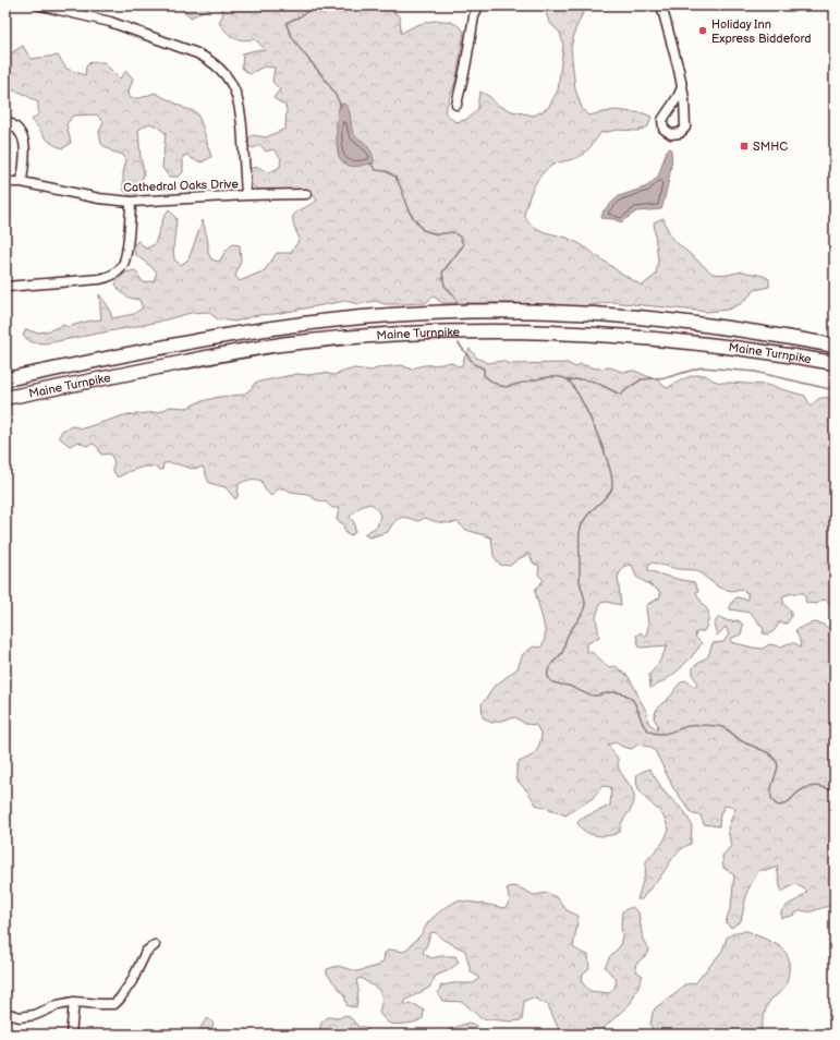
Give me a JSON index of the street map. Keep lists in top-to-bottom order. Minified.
{"streets":{"highway":["Maine Turnpike"],"street":["Cathedral Oaks Drive"]},"places":{"other":["Holiday Inn Express Biddeford"],"transit":["SMHC"]}}
